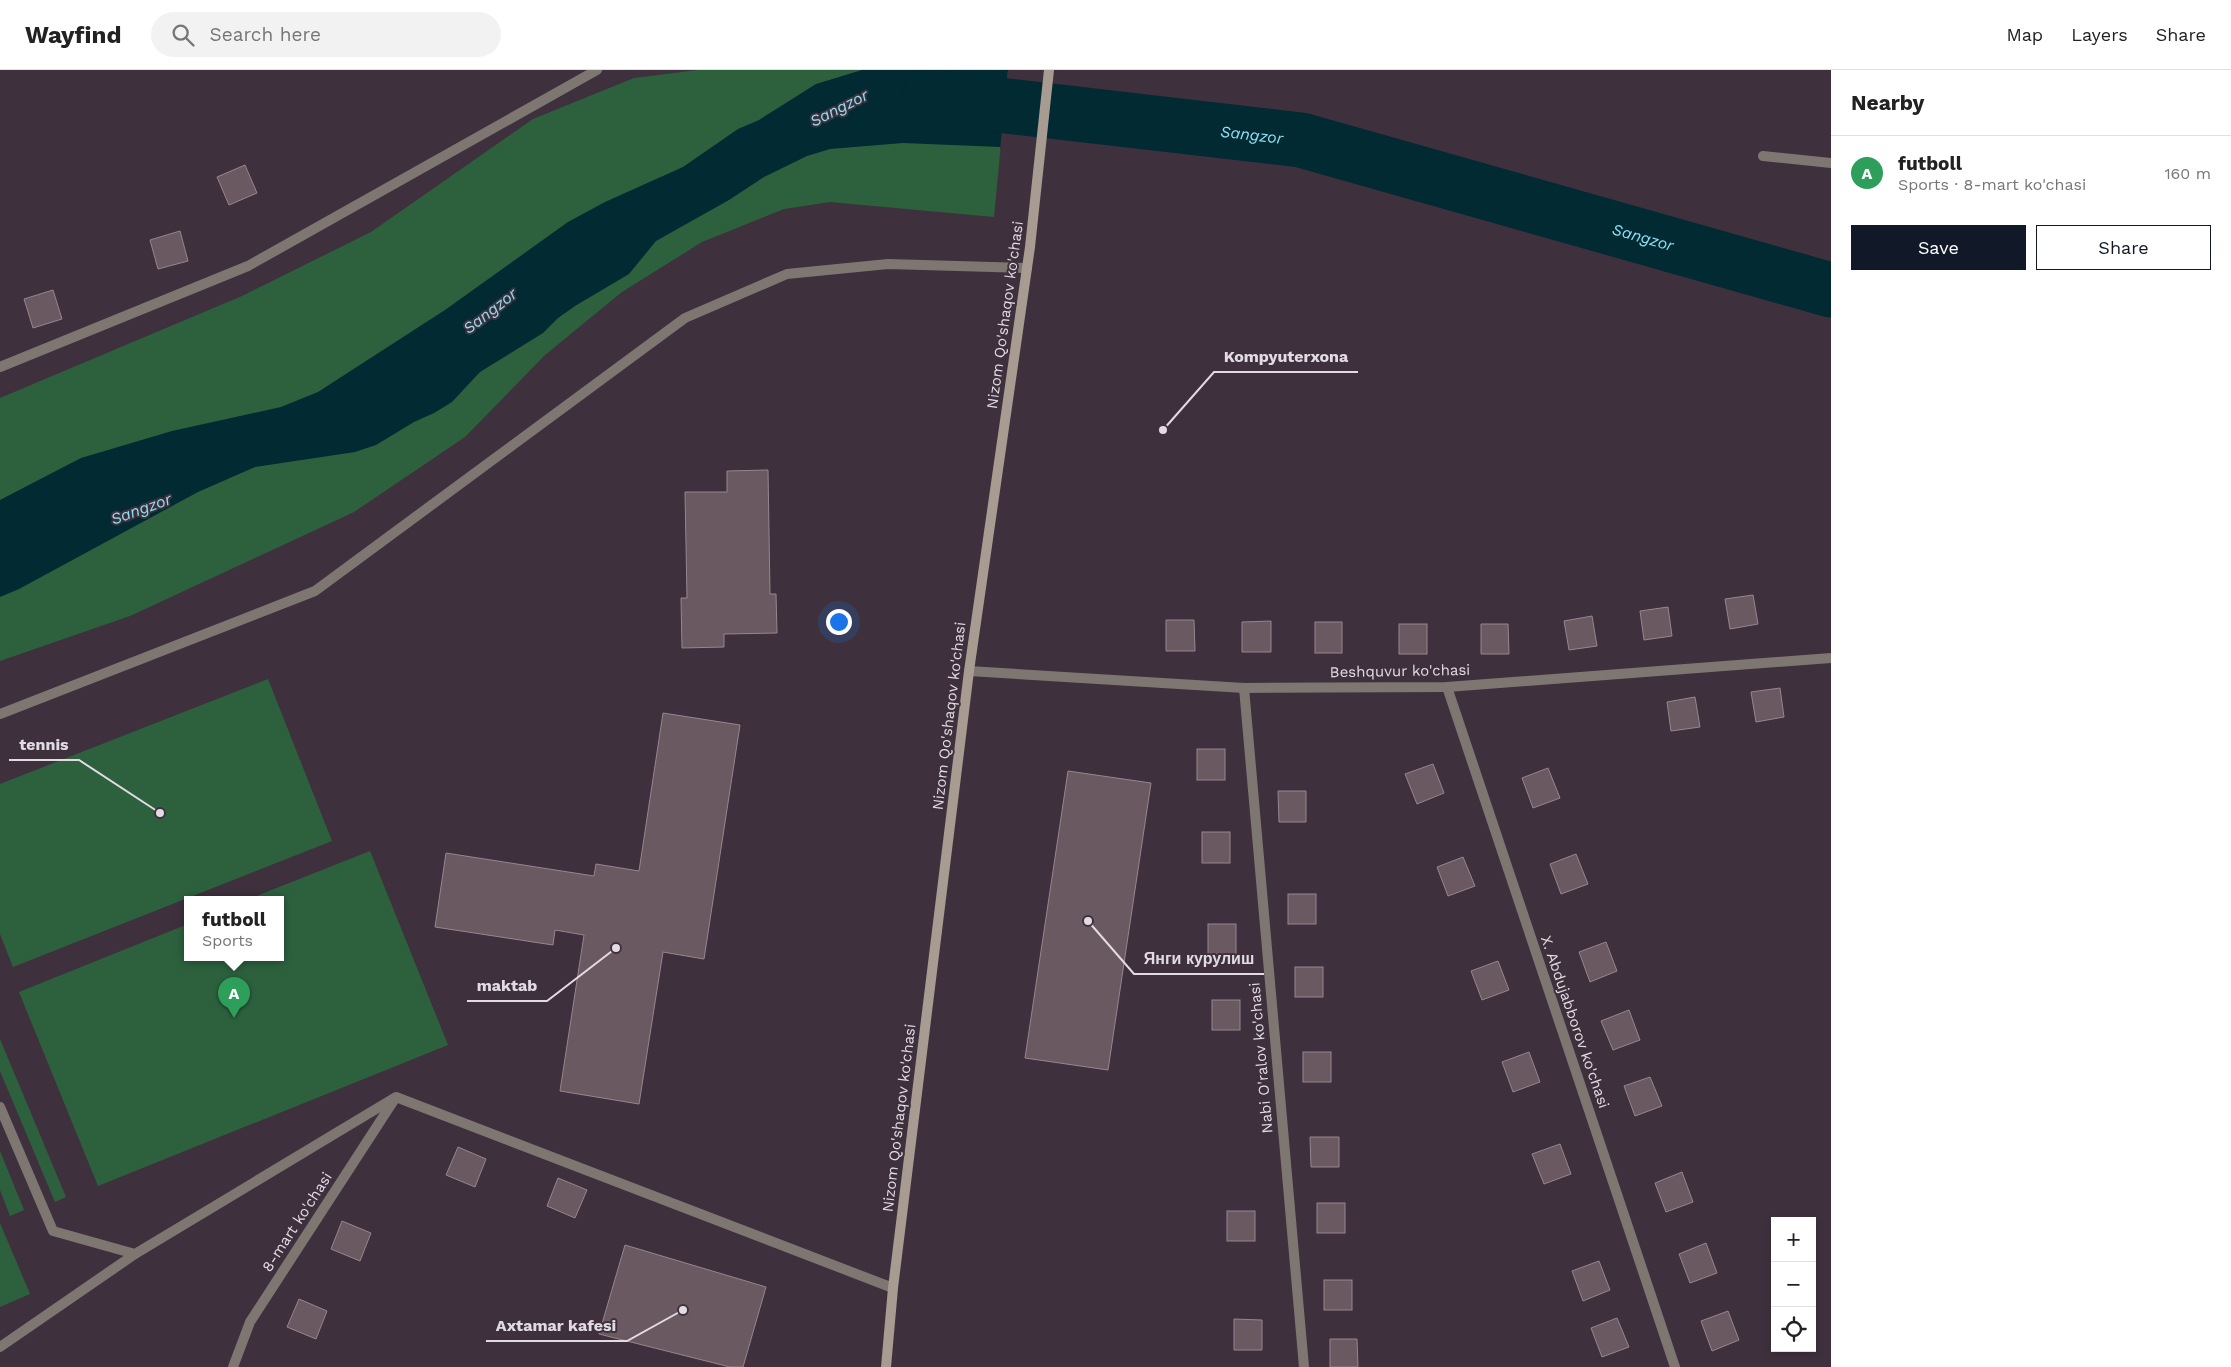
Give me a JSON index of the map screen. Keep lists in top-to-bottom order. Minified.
{"streets":{"main road":["Nizom Qo'shaqov ko'chasi"],"street":["Beshquvur ko'chasi","X. Abdujabborov ko'chasi","Nabi O'ralov ko'chasi","8-mart ko'chasi"]},"crossings":[["Nizom Qo'shaqov ko'chasi","Beshquvur ko'chasi"],["Beshquvur ko'chasi","X. Abdujabborov ko'chasi"],["Beshquvur ko'chasi","Nabi O'ralov ko'chasi"]],"water":["Sangzor"],"places":["Kompyuterxona","tennis","Янги курулиш","maktab","Axtamar kafesi"],"page":{"header":"Wayfind","search":"Search here","nav":["Map","Layers","Share"],"heading":"Nearby","list":[{"mark":"A","name":"futboll","note":"Sports · 8-mart ko'chasi","value":"160 m"}],"buttons":["Save","Share"],"popup":["futboll","Sports"],"pins":"A","map_buttons":["+","−"]}}
